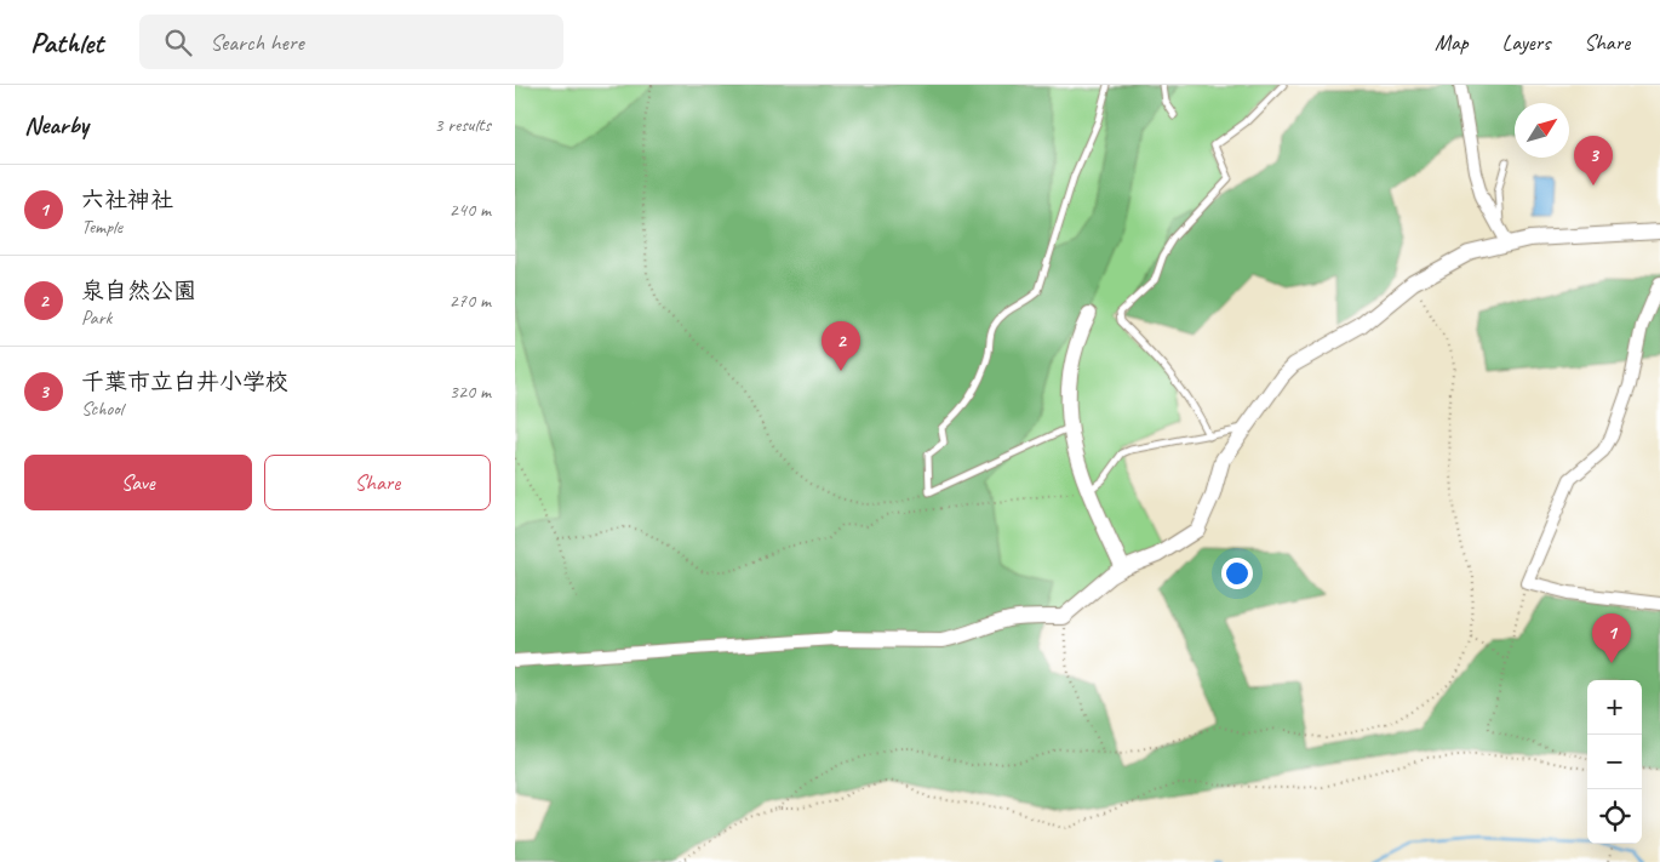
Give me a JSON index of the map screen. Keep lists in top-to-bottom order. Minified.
{"north":"top right","page":{"header":"Pathlet","search":"Search here","nav":["Map","Layers","Share"],"heading":["Nearby","3 results"],"pins":["3","2","1"],"list":[{"mark":"1","name":"六社神社","note":"Temple","value":"240 m"},{"mark":"2","name":"泉自然公園","note":"Park","value":"270 m"},{"mark":"3","name":"千葉市立白井小学校","note":"School","value":"320 m"}],"buttons":["Save","Share"],"map_buttons":["+","−"]}}
